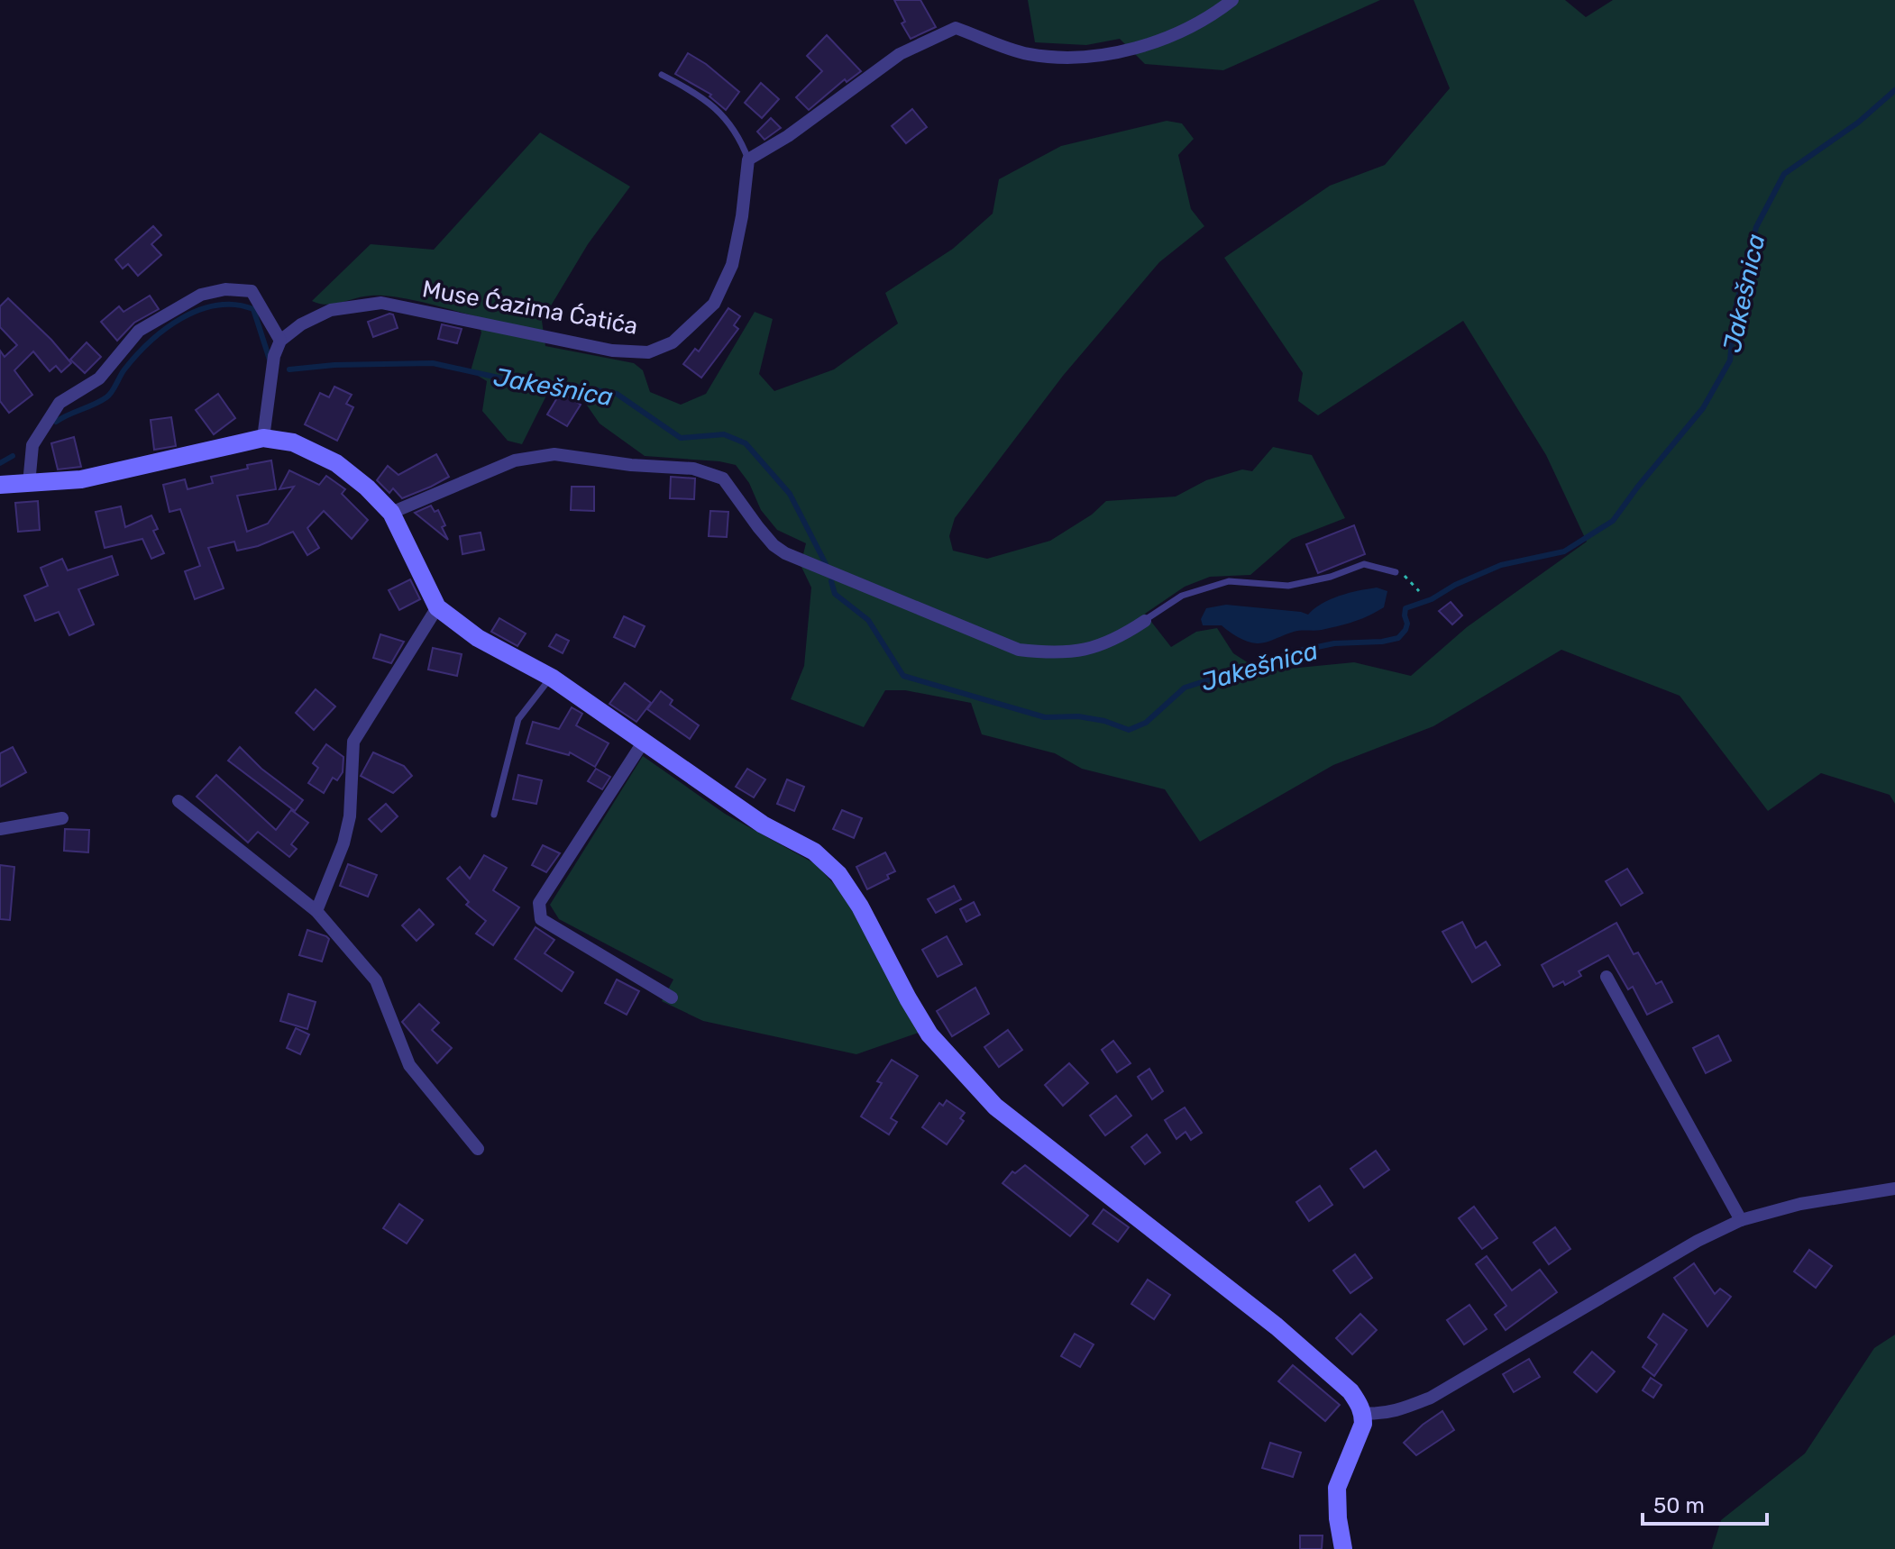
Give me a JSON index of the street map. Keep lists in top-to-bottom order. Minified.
{"streets":{"street":["Muse Ćazima Ćatića"]},"water":["Jakešnica"],"scale_bar":"50 m"}
